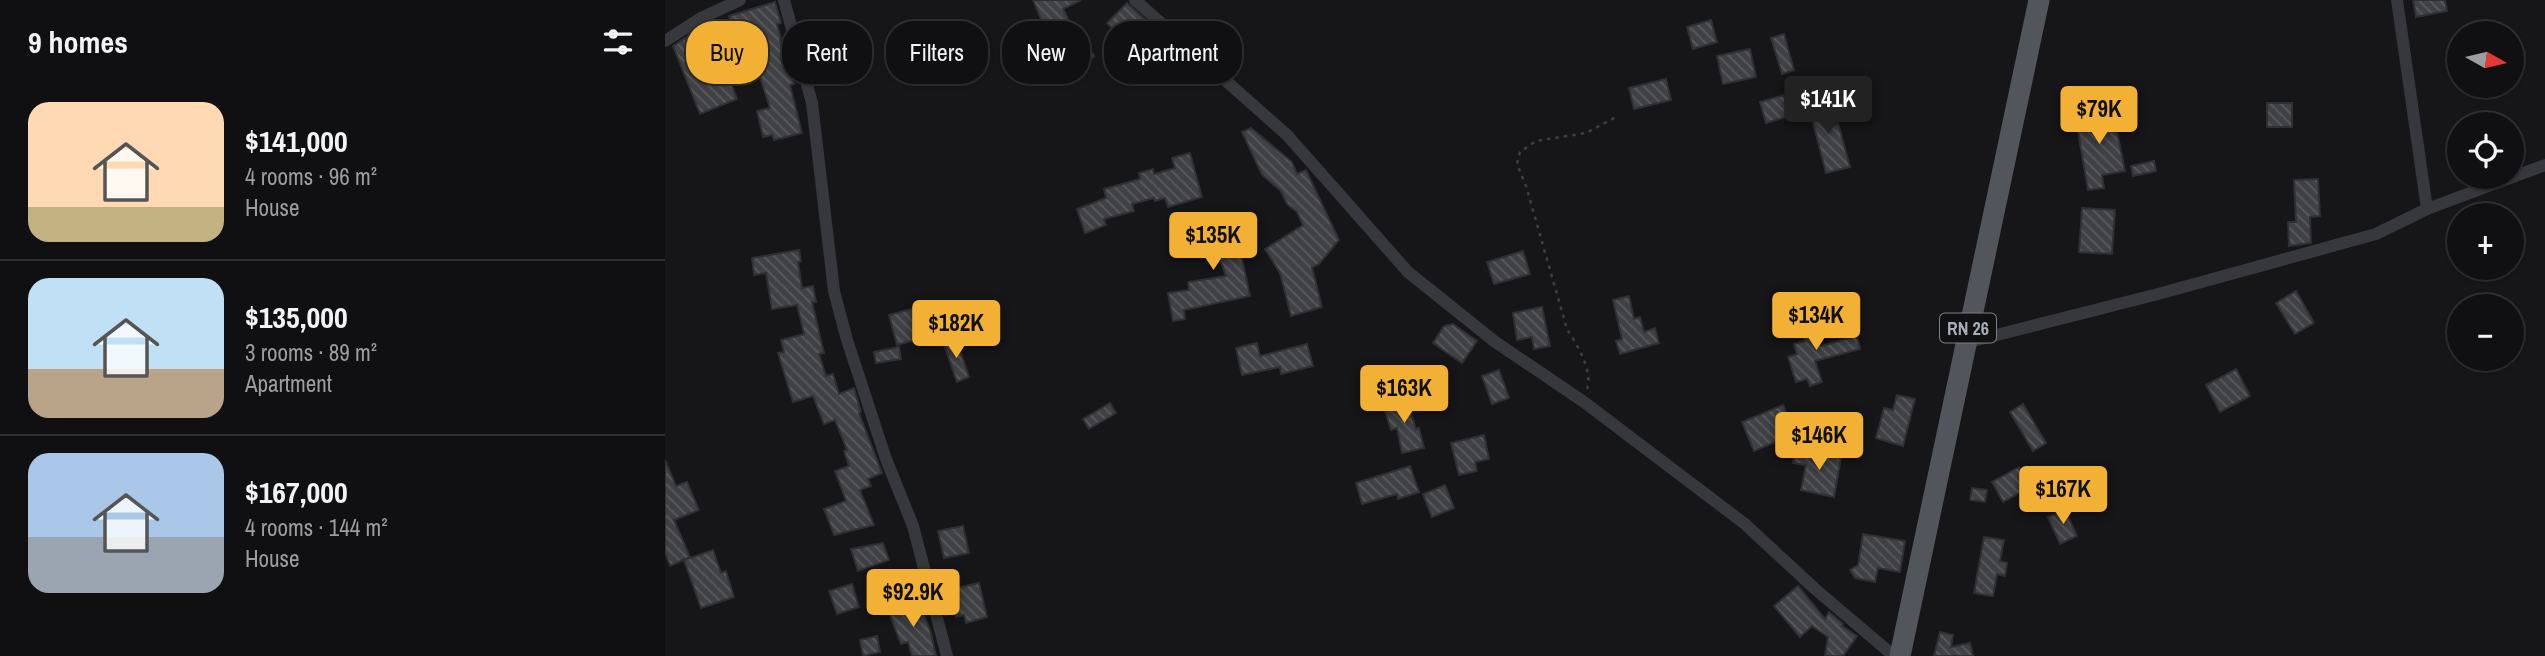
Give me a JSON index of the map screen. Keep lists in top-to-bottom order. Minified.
{"streets":{"main road":["RN 26"]},"north":"right","page":{"heading":"9 homes","map_buttons":["+","−"],"chip":["Buy","Rent","Filters","New","Apartment"],"price":["$141K","$79K","$135K","$134K","$182K","$163K","$146K","$167K","$92.9K"],"list":[{"name":"$141,000","note":"4 rooms · 96 m² · House"},{"name":"$135,000","note":"3 rooms · 89 m² · Apartment"},{"name":"$167,000","note":"4 rooms · 144 m² · House"}]}}
